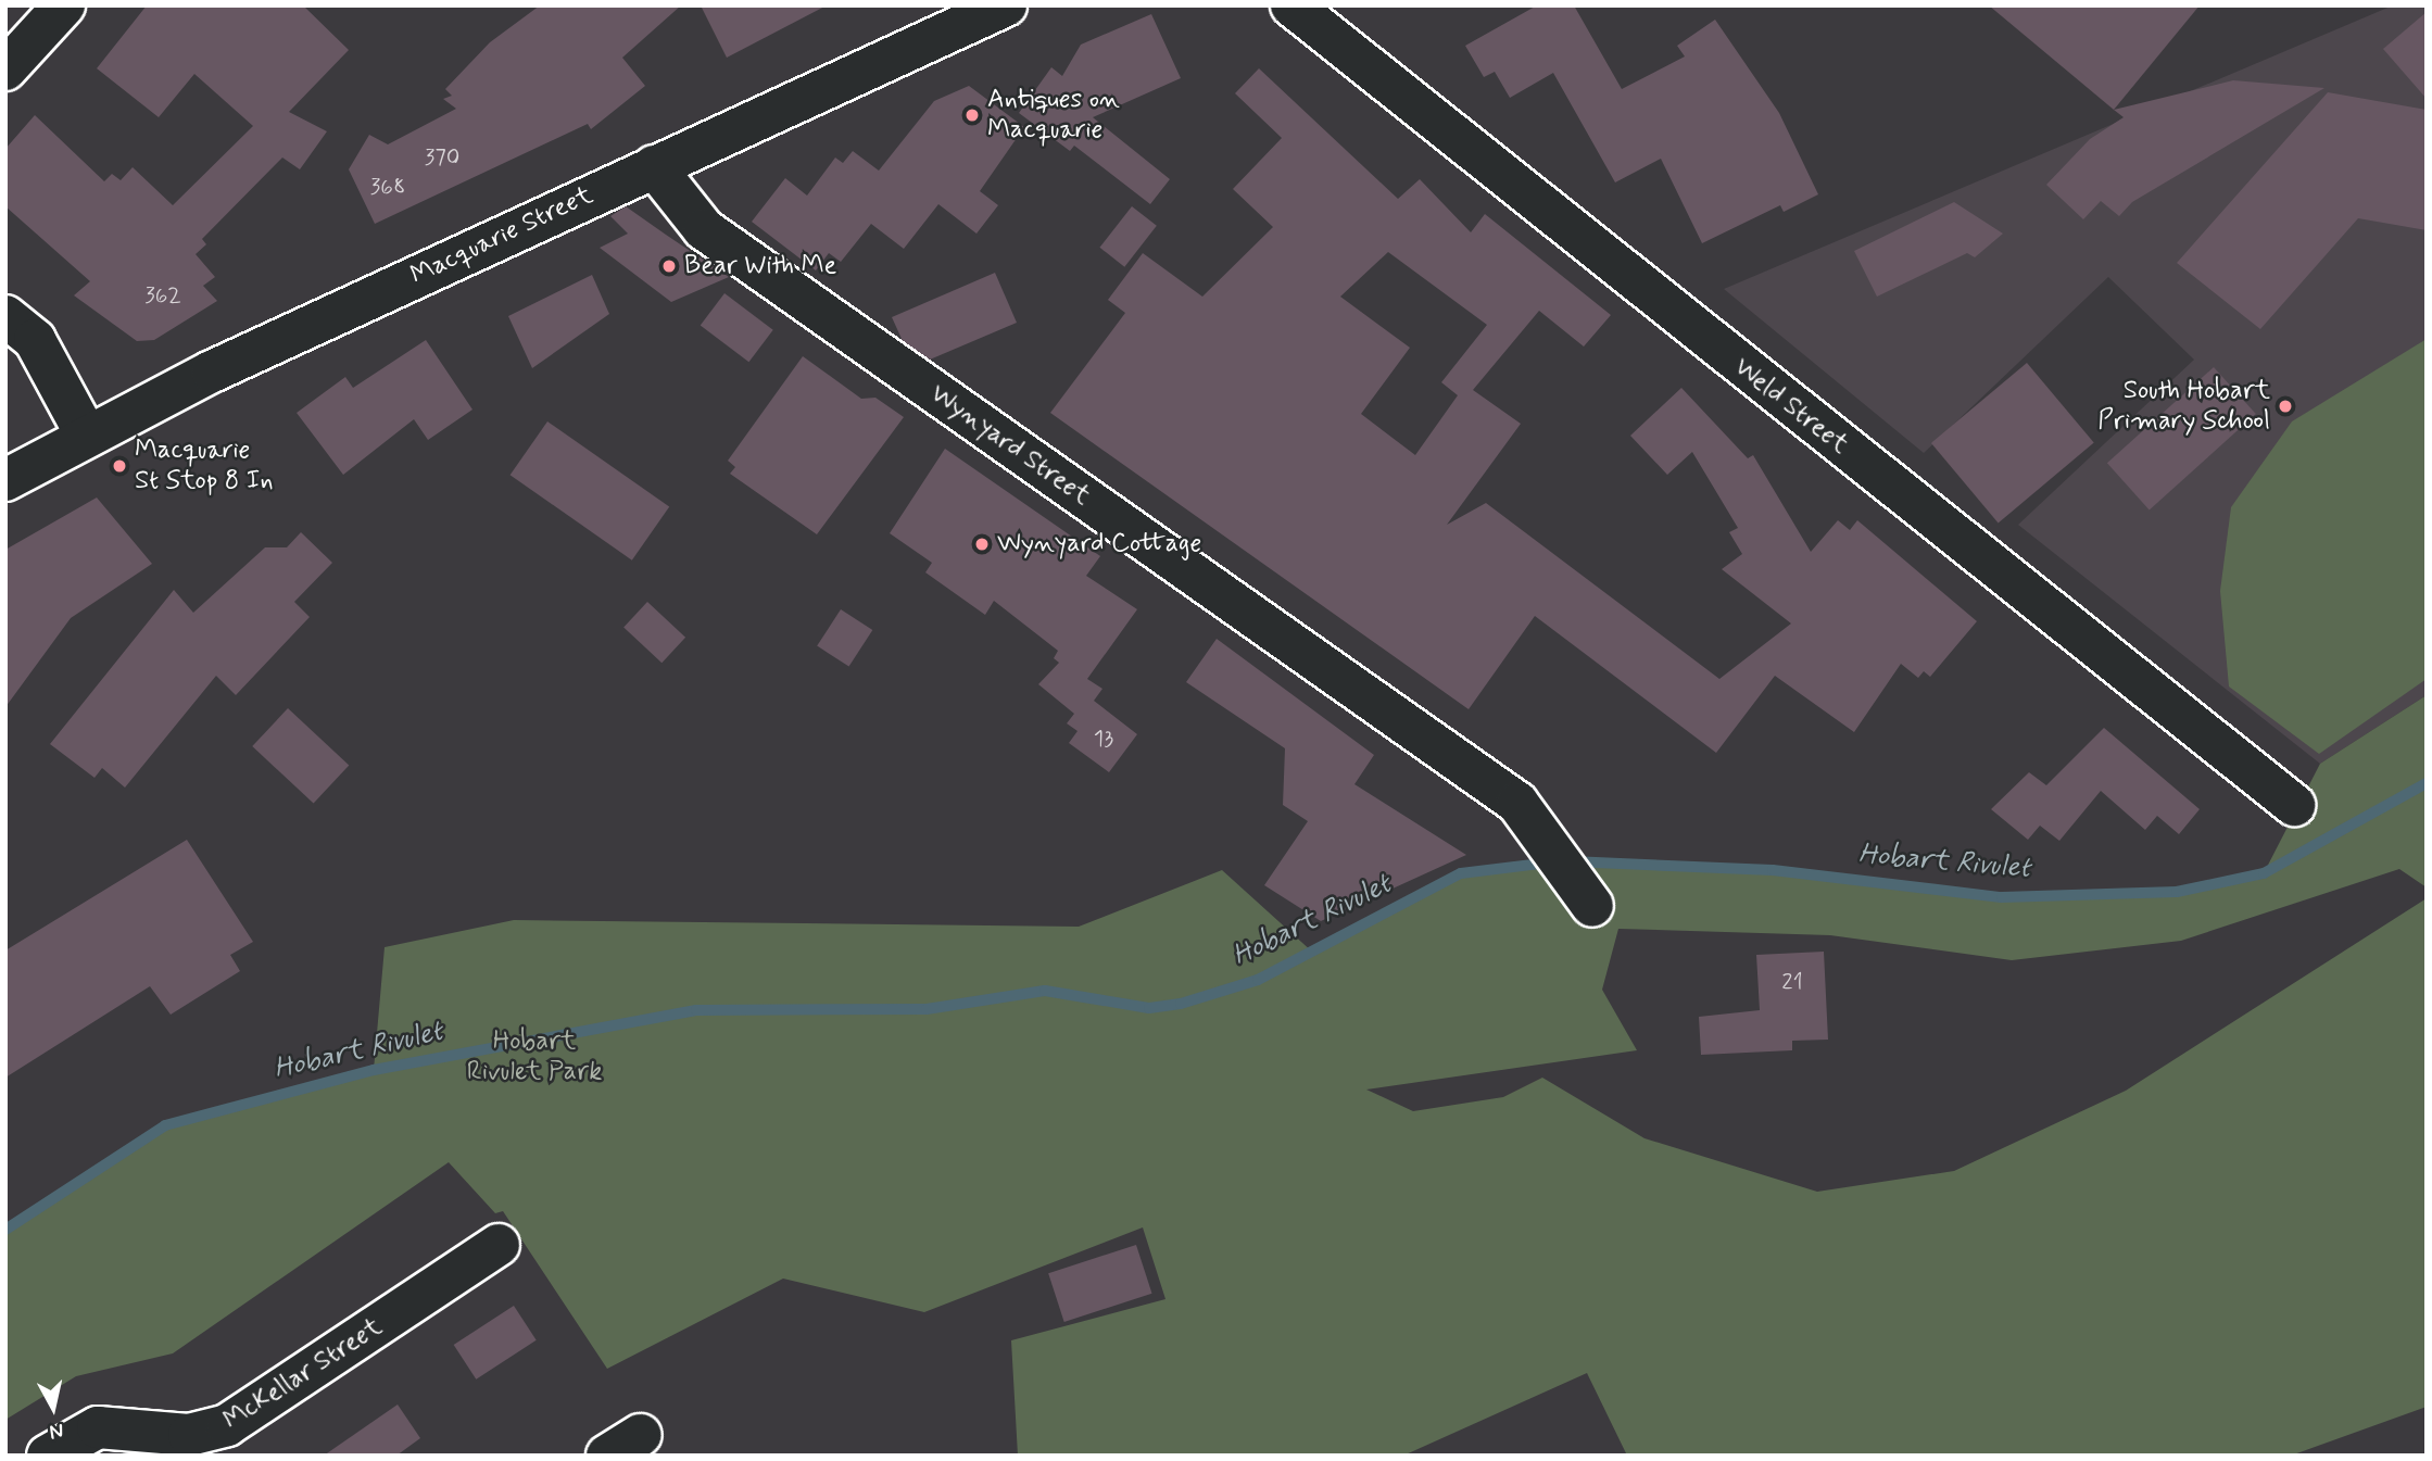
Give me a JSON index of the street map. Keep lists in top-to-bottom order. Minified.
{"streets":{"street":["Macquarie Street","Weld Street","Wynyard Street","McKellar Street"]},"crossings":[["Macquarie Street","Wynyard Street"]],"water":["Hobart Rivulet"],"parks":["Hobart Rivulet Park"],"places":["Antiques on Macquarie","Bear With Me","South Hobart Primary School","Macquarie St Stop 8 In","Wynyard Cottage"],"house_numbers":["370","368","362","13","21"],"north":"bottom"}
